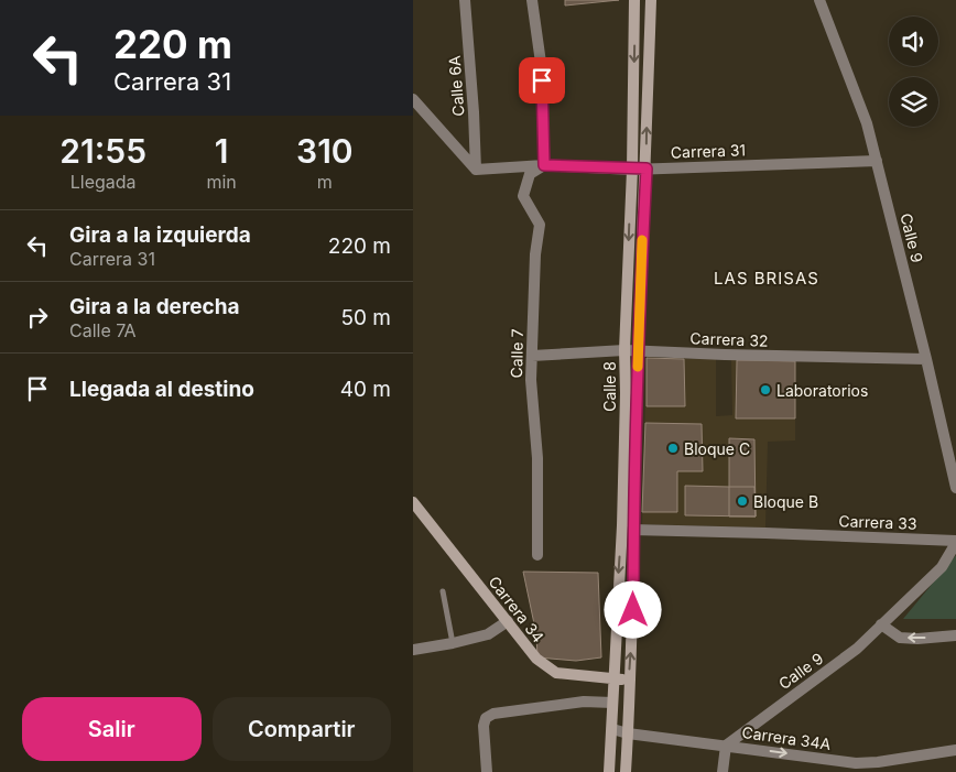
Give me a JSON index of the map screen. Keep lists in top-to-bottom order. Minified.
{"streets":{"main road":["Calle 8","Carrera 34"],"street":["Calle 6A","Carrera 31","Calle 9","Carrera 32","Calle 7","Carrera 33","Carrera 34A"]},"crossings":[["Calle 6A","Carrera 31"],["Carrera 31","Calle 9"],["Carrera 31","Calle 7"],["Carrera 31","Calle 8"],["Calle 9","Carrera 32"],["Calle 9","Carrera 33"],["Calle 9","Carrera 34A"],["Carrera 32","Calle 7"],["Carrera 32","Calle 8"],["Calle 8","Carrera 33"],["Calle 8","Carrera 34"],["Calle 8","Carrera 34A"]],"one_way":["Carrera 34A"],"districts":["LAS BRISAS"],"places":["Laboratorios","Bloque C","Bloque B"],"page":{"turn":["220 m","Carrera 31"],"eta":["21:55","Llegada","1","min","310","m"],"list":[{"name":"Gira a la izquierda","note":"Carrera 31","value":"220 m"},{"name":"Gira a la derecha","note":"Calle 7A","value":"50 m"},{"name":"Llegada al destino","value":"40 m"}],"buttons":["Salir","Compartir"]}}
